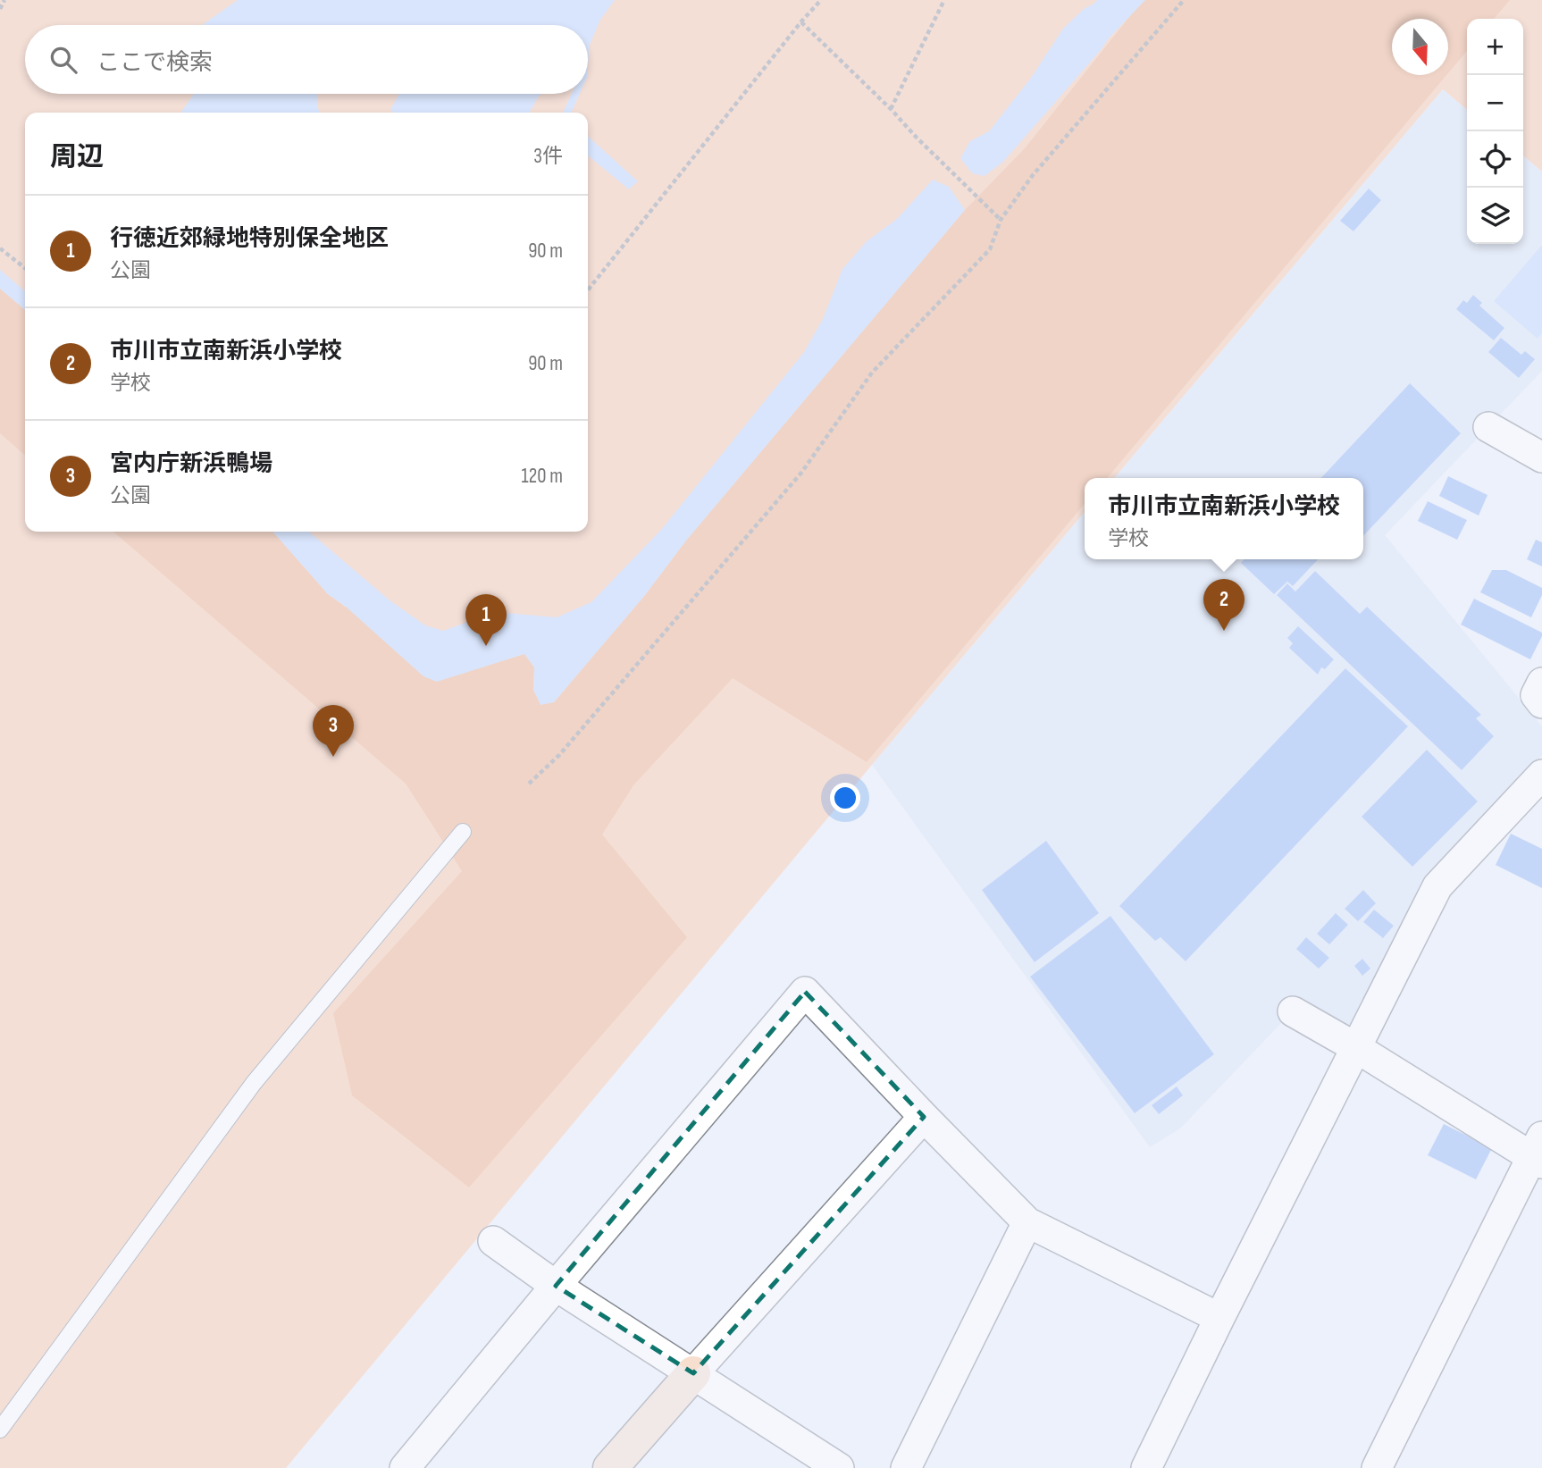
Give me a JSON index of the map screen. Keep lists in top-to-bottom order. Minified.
{"north":"bottom","page":{"map_buttons":["+","−"],"search":"ここで検索","heading":["周辺","3件"],"list":[{"mark":"1","name":"行徳近郊緑地特別保全地区","note":"公園","value":"90 m"},{"mark":"2","name":"市川市立南新浜小学校","note":"学校","value":"90 m"},{"mark":"3","name":"宮内庁新浜鴨場","note":"公園","value":"120 m"}],"popup":["市川市立南新浜小学校","学校"],"pins":["2","1","3"]}}
